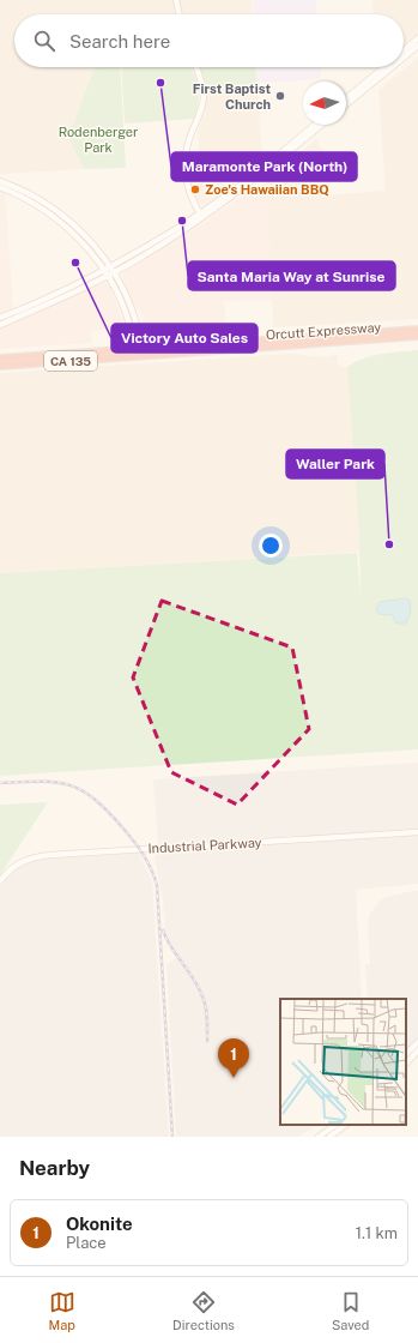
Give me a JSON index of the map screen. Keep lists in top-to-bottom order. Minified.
{"streets":{"highway":["Orcutt Expressway","CA 135"],"main road":["Industrial Parkway"]},"parks":["Rodenberger Park"],"places":["Maramonte Park (North)","First Baptist Church","Zoe's Hawaiian BBQ","Santa Maria Way at Sunrise","Victory Auto Sales","Waller Park"],"north":"left","page":{"search":"Search here","pins":"1","heading":"Nearby","list":[{"mark":"1","name":"Okonite","note":"Place","value":"1.1 km"}],"nav":["Map","Directions","Saved"]}}
